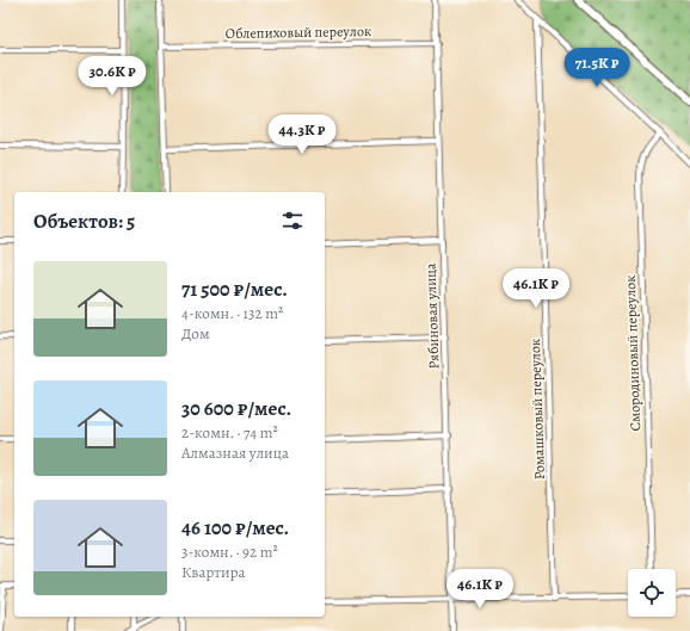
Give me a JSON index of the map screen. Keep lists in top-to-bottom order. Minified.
{"streets":{"street":["Облепиховый переулок","Рябиновая улица","Смородиновый переулок","Ромашковый переулок"]},"crossings":[["Облепиховый переулок","Рябиновая улица"]],"page":{"price":["71.5K ₽","30.6K ₽","44.3K ₽","46.1K ₽","46.1K ₽"],"heading":"Объектов: 5","list":[{"name":"71 500 ₽/мес.","note":"4-комн. · 132 m² · Дом"},{"name":"30 600 ₽/мес.","note":"2-комн. · 74 m² · Алмазная улица"},{"name":"46 100 ₽/мес.","note":"3-комн. · 92 m² · Квартира"}]}}
